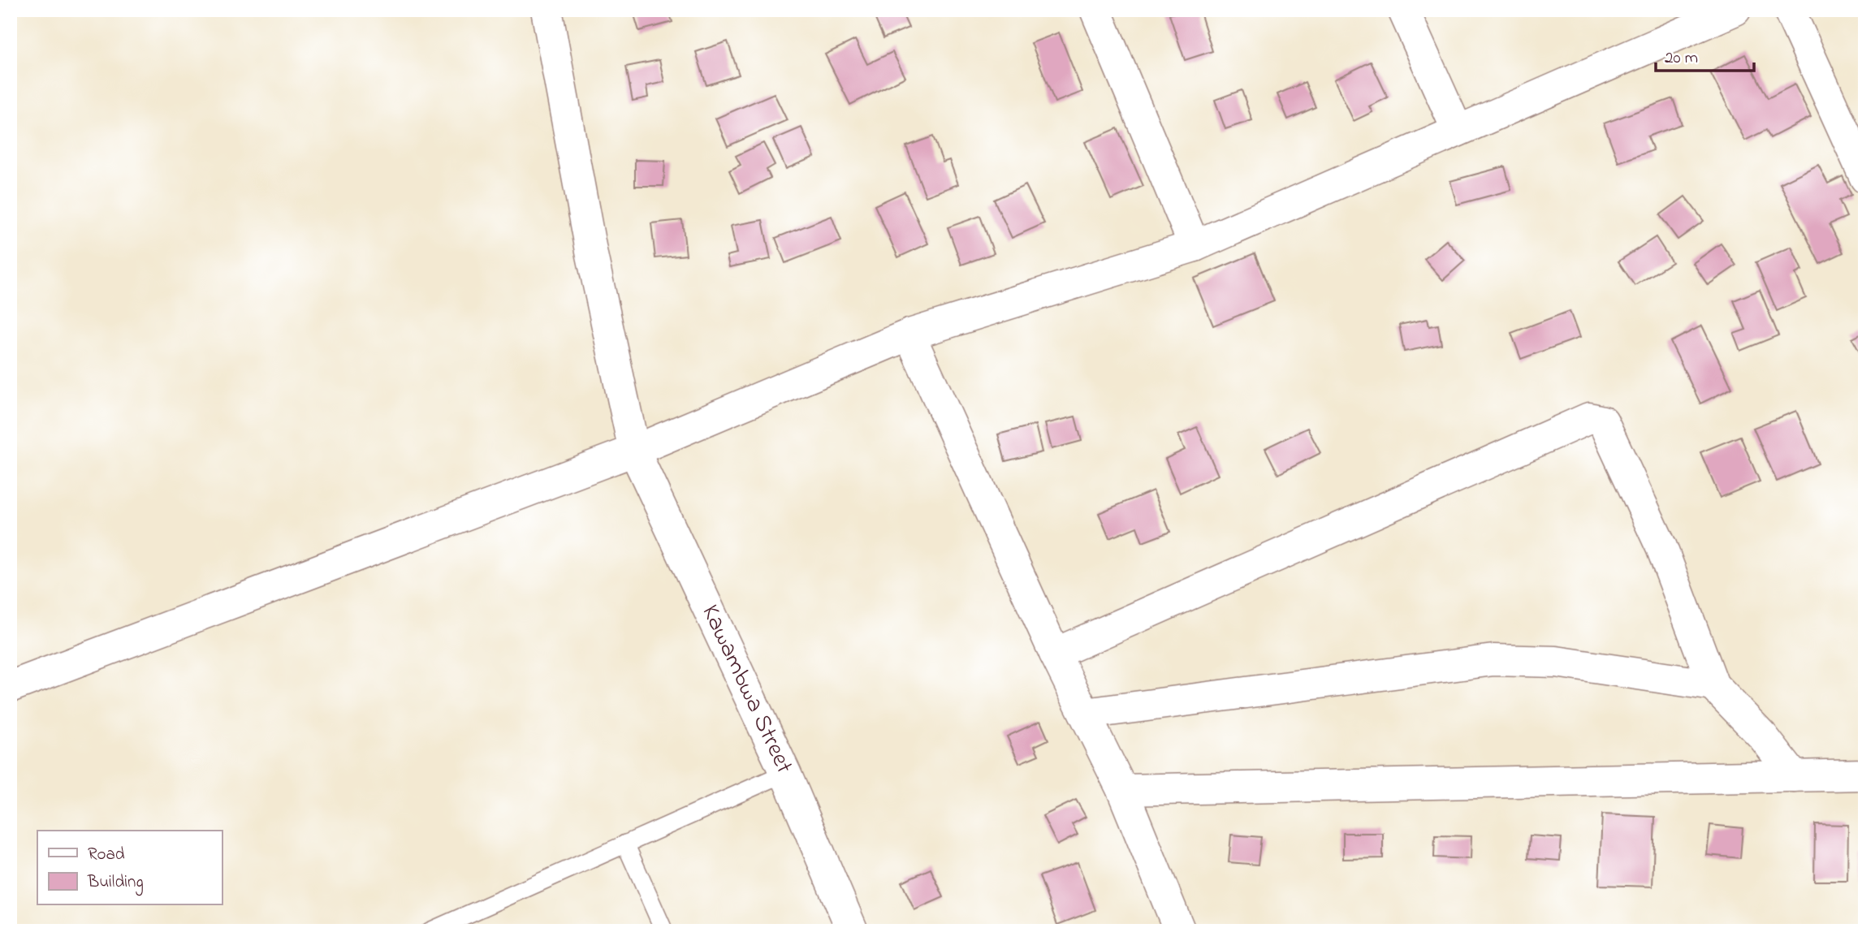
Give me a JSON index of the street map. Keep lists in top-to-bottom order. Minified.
{"streets":{"street":["Kawambwa Street"]},"legend":["Road","Building"],"scale_bar":"20 m"}
